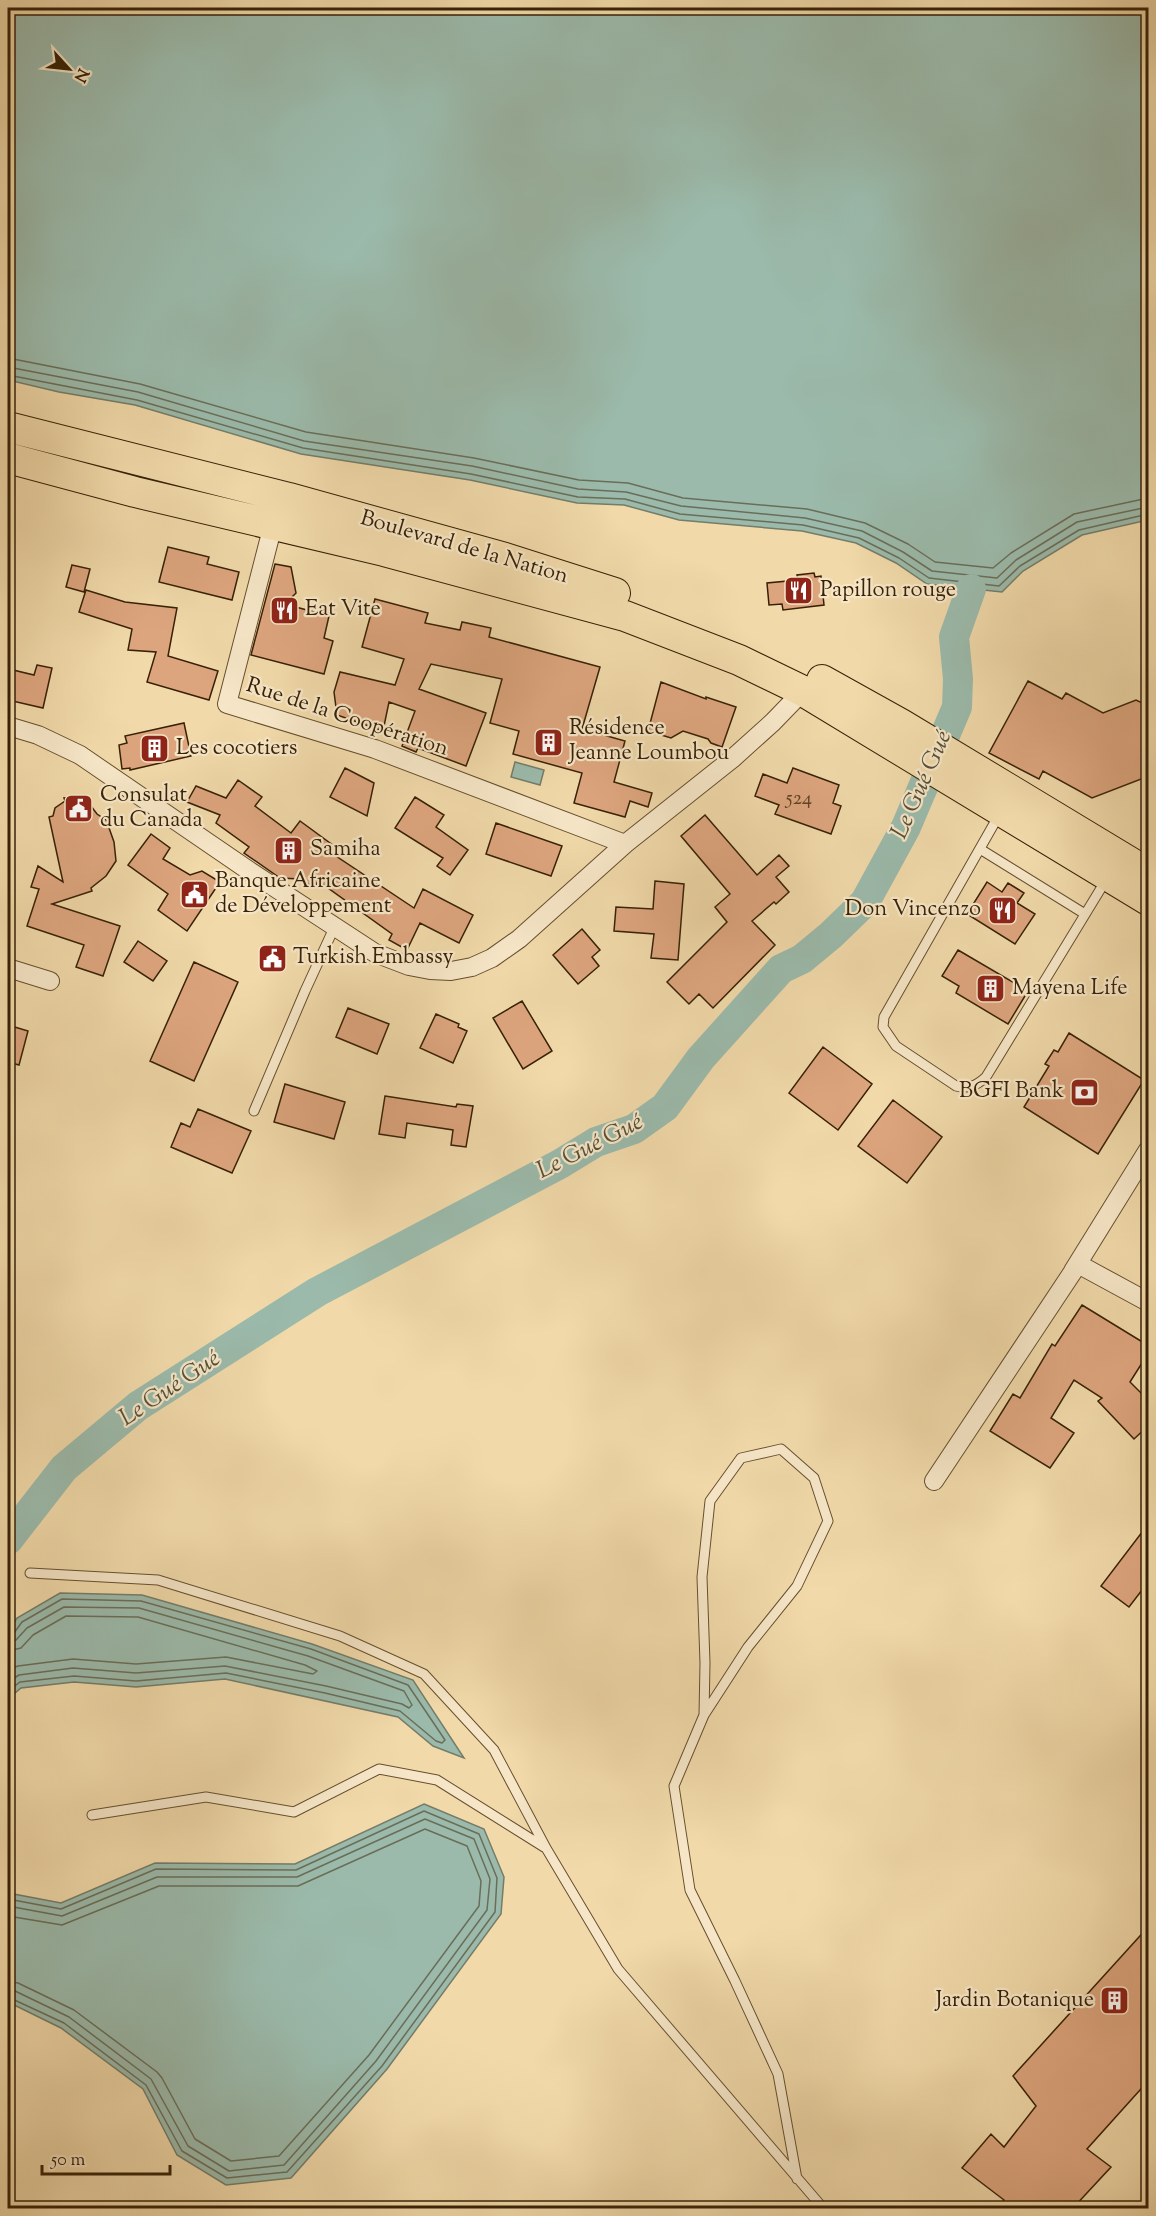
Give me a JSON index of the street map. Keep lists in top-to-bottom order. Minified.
{"streets":{"main road":["Boulevard de la Nation"],"street":["Rue de la Coopération"]},"crossings":[["Boulevard de la Nation","Rue de la Coopération"]],"water":["Le Gué Gué"],"places":{"restaurant":["Papillon rouge","Eat Vite","Don Vincenzo"],"building":["Résidence Jeanne Loumbou","Les cocotiers","Samiha","Mayena Life","Jardin Botanique"],"public building":["Consulat du Canada","Banque Africaine de Développement","Turkish Embassy"],"bank":["BGFI Bank"]},"house_numbers":["524"],"scale_bar":"50 m","north":"bottom right"}
